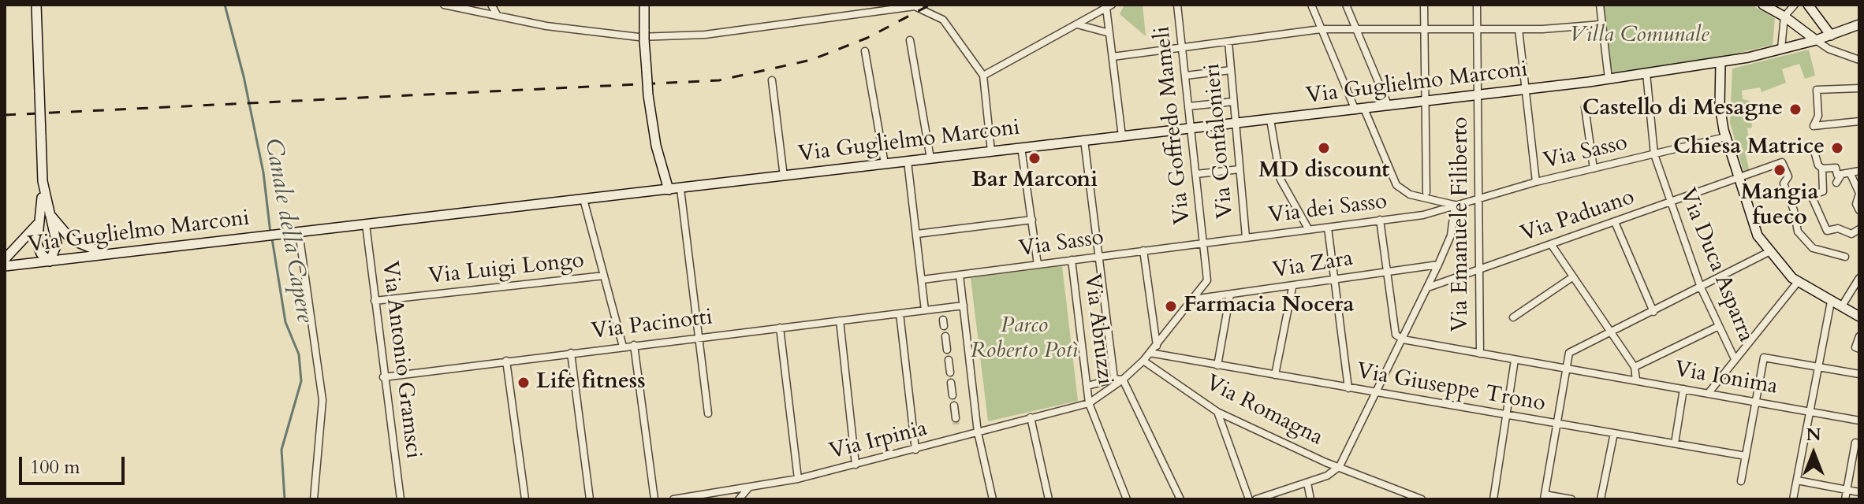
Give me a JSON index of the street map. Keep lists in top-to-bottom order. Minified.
{"streets":{"main road":["Via Guglielmo Marconi"],"street":["Via Goffredo Mameli","Via Confalonieri","Via Sasso","Via dei Sasso","Via Paduano","Via Emanuele Filiberto","Via Zara","Via Duca Asparra","Via Luigi Longo","Via Pacinotti","Via Abruzzi","Via Antonio Gramsci","Via Ionima","Via Giuseppe Trono","Via Romagna","Via Irpinia"]},"crossings":[["Via Guglielmo Marconi","Via Goffredo Mameli"],["Via Guglielmo Marconi","Via Confalonieri"],["Via Guglielmo Marconi","Via Emanuele Filiberto"],["Via Guglielmo Marconi","Via Duca Asparra"],["Via Guglielmo Marconi","Via Antonio Gramsci"],["Via Goffredo Mameli","Via Sasso"],["Via Goffredo Mameli","Via dei Sasso"],["Via Goffredo Mameli","Via Zara"],["Via Goffredo Mameli","Via Abruzzi"],["Via Goffredo Mameli","Via Giuseppe Trono"],["Via Goffredo Mameli","Via Romagna"],["Via Goffredo Mameli","Via Irpinia"],["Via Confalonieri","Via dei Sasso"],["Via Sasso","Via dei Sasso"],["Via Sasso","Via Emanuele Filiberto"],["Via Sasso","Via Duca Asparra"],["Via Sasso","Via Abruzzi"],["Via Paduano","Via Emanuele Filiberto"],["Via Paduano","Via Duca Asparra"],["Via Emanuele Filiberto","Via Ionima"],["Via Luigi Longo","Via Antonio Gramsci"],["Via Pacinotti","Via Antonio Gramsci"],["Via Abruzzi","Via Irpinia"]],"water":["Canale della Capere"],"parks":["Villa Comunale","Parco Roberto Potì"],"places":["Castello di Mesagne","MD discount","Chiesa Matrice","Bar Marconi","Mangia fueco","Farmacia Nocera","Life fitness"],"scale_bar":"100 m","north":"top"}
